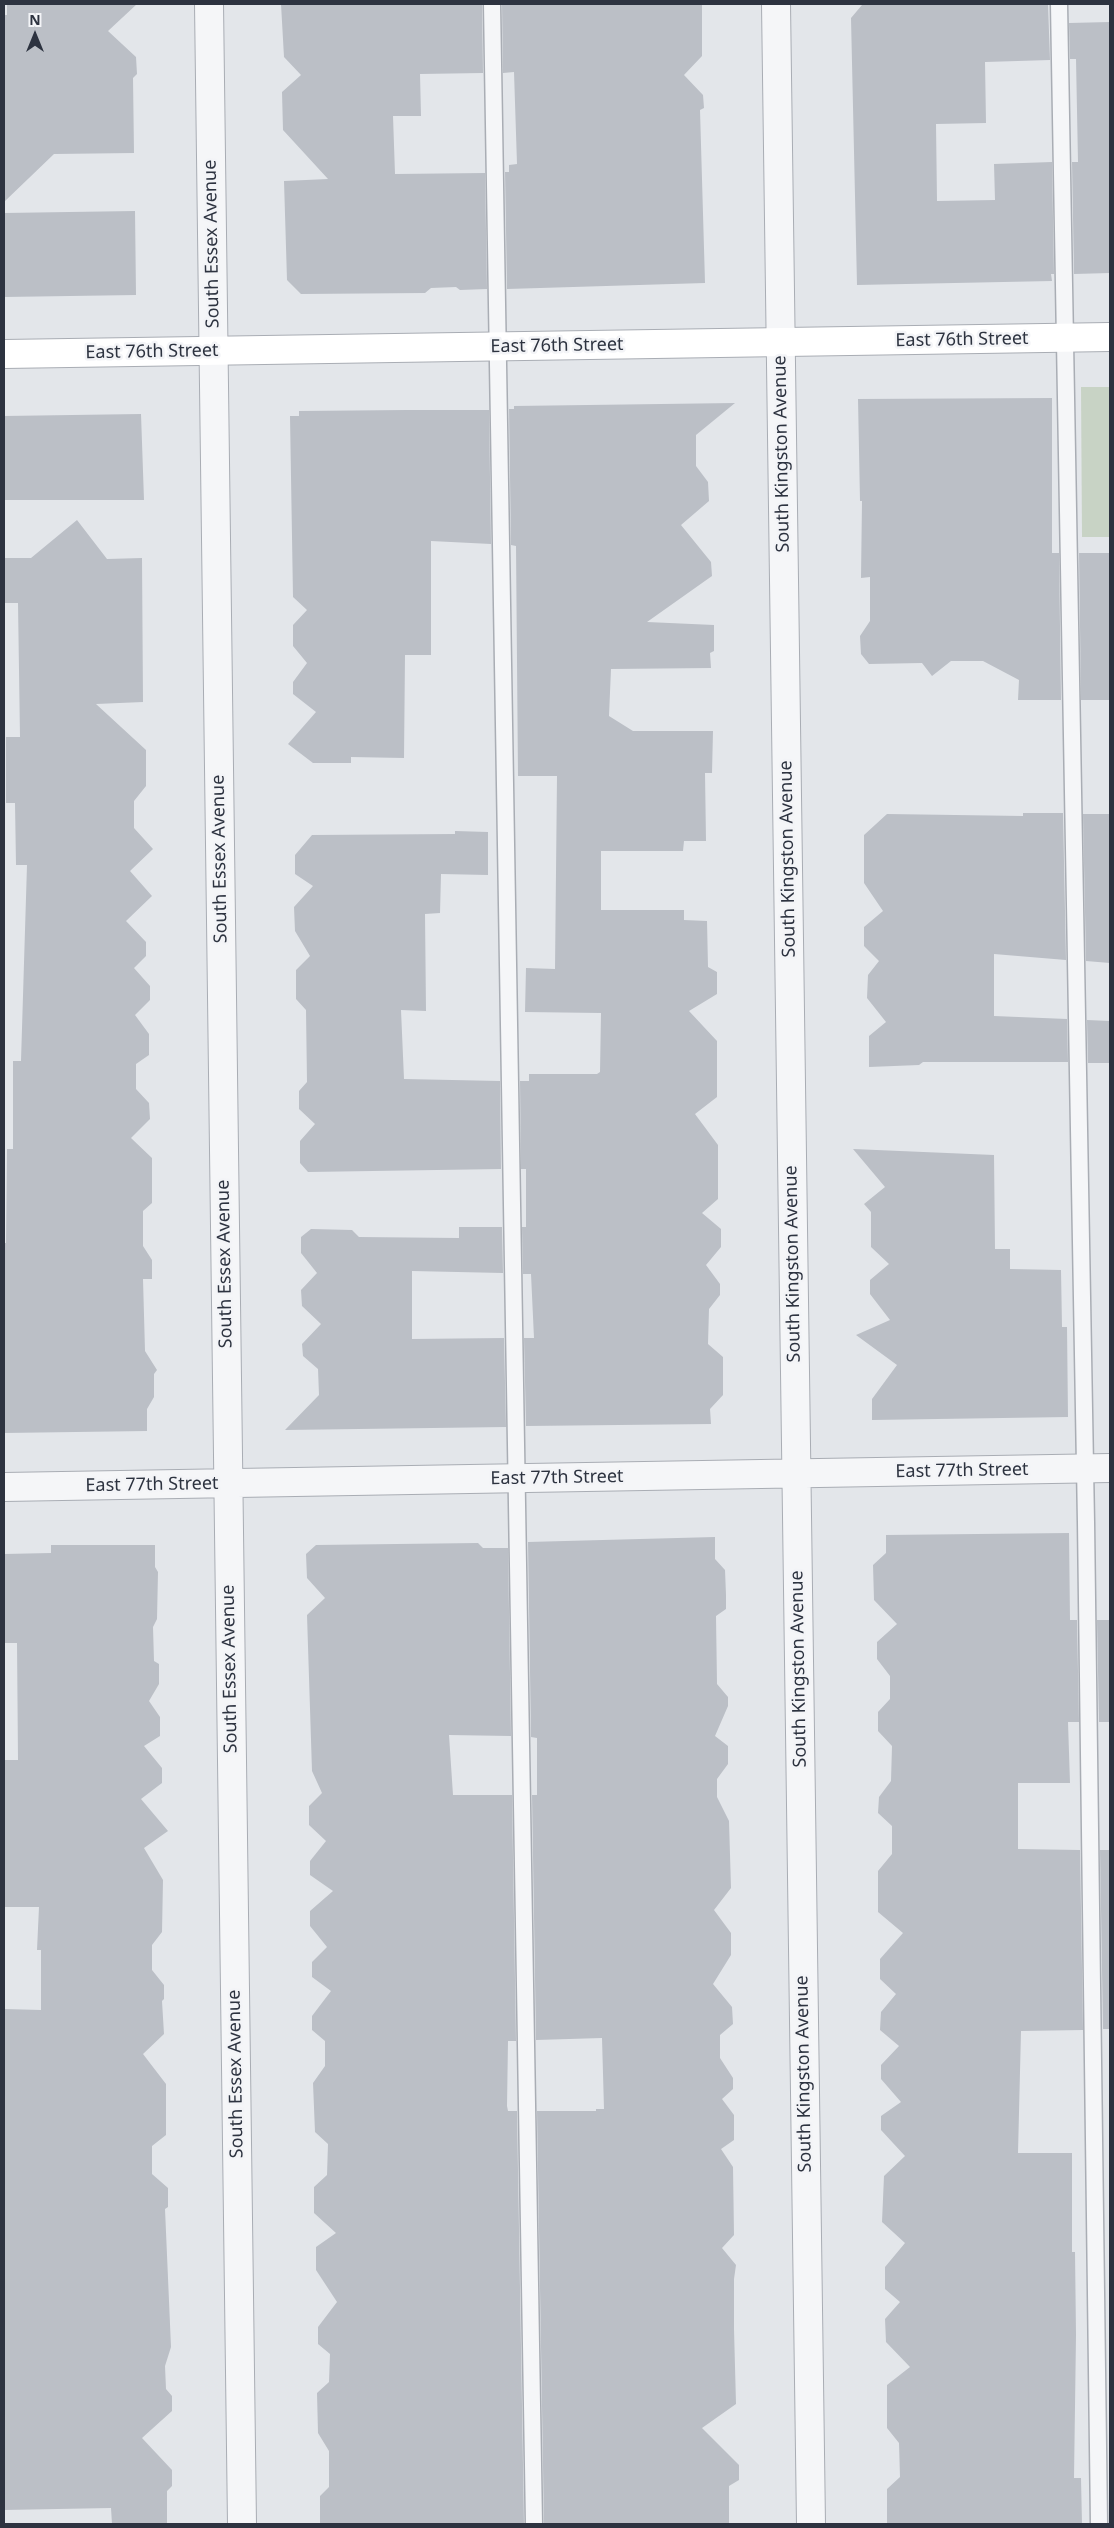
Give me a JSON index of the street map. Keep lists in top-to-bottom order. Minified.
{"streets":{"street":["South Essex Avenue","East 76th Street","South Kingston Avenue","East 77th Street"]},"crossings":[["South Essex Avenue","East 76th Street"],["South Essex Avenue","East 77th Street"],["East 76th Street","South Kingston Avenue"],["South Kingston Avenue","East 77th Street"]],"north":"top"}
